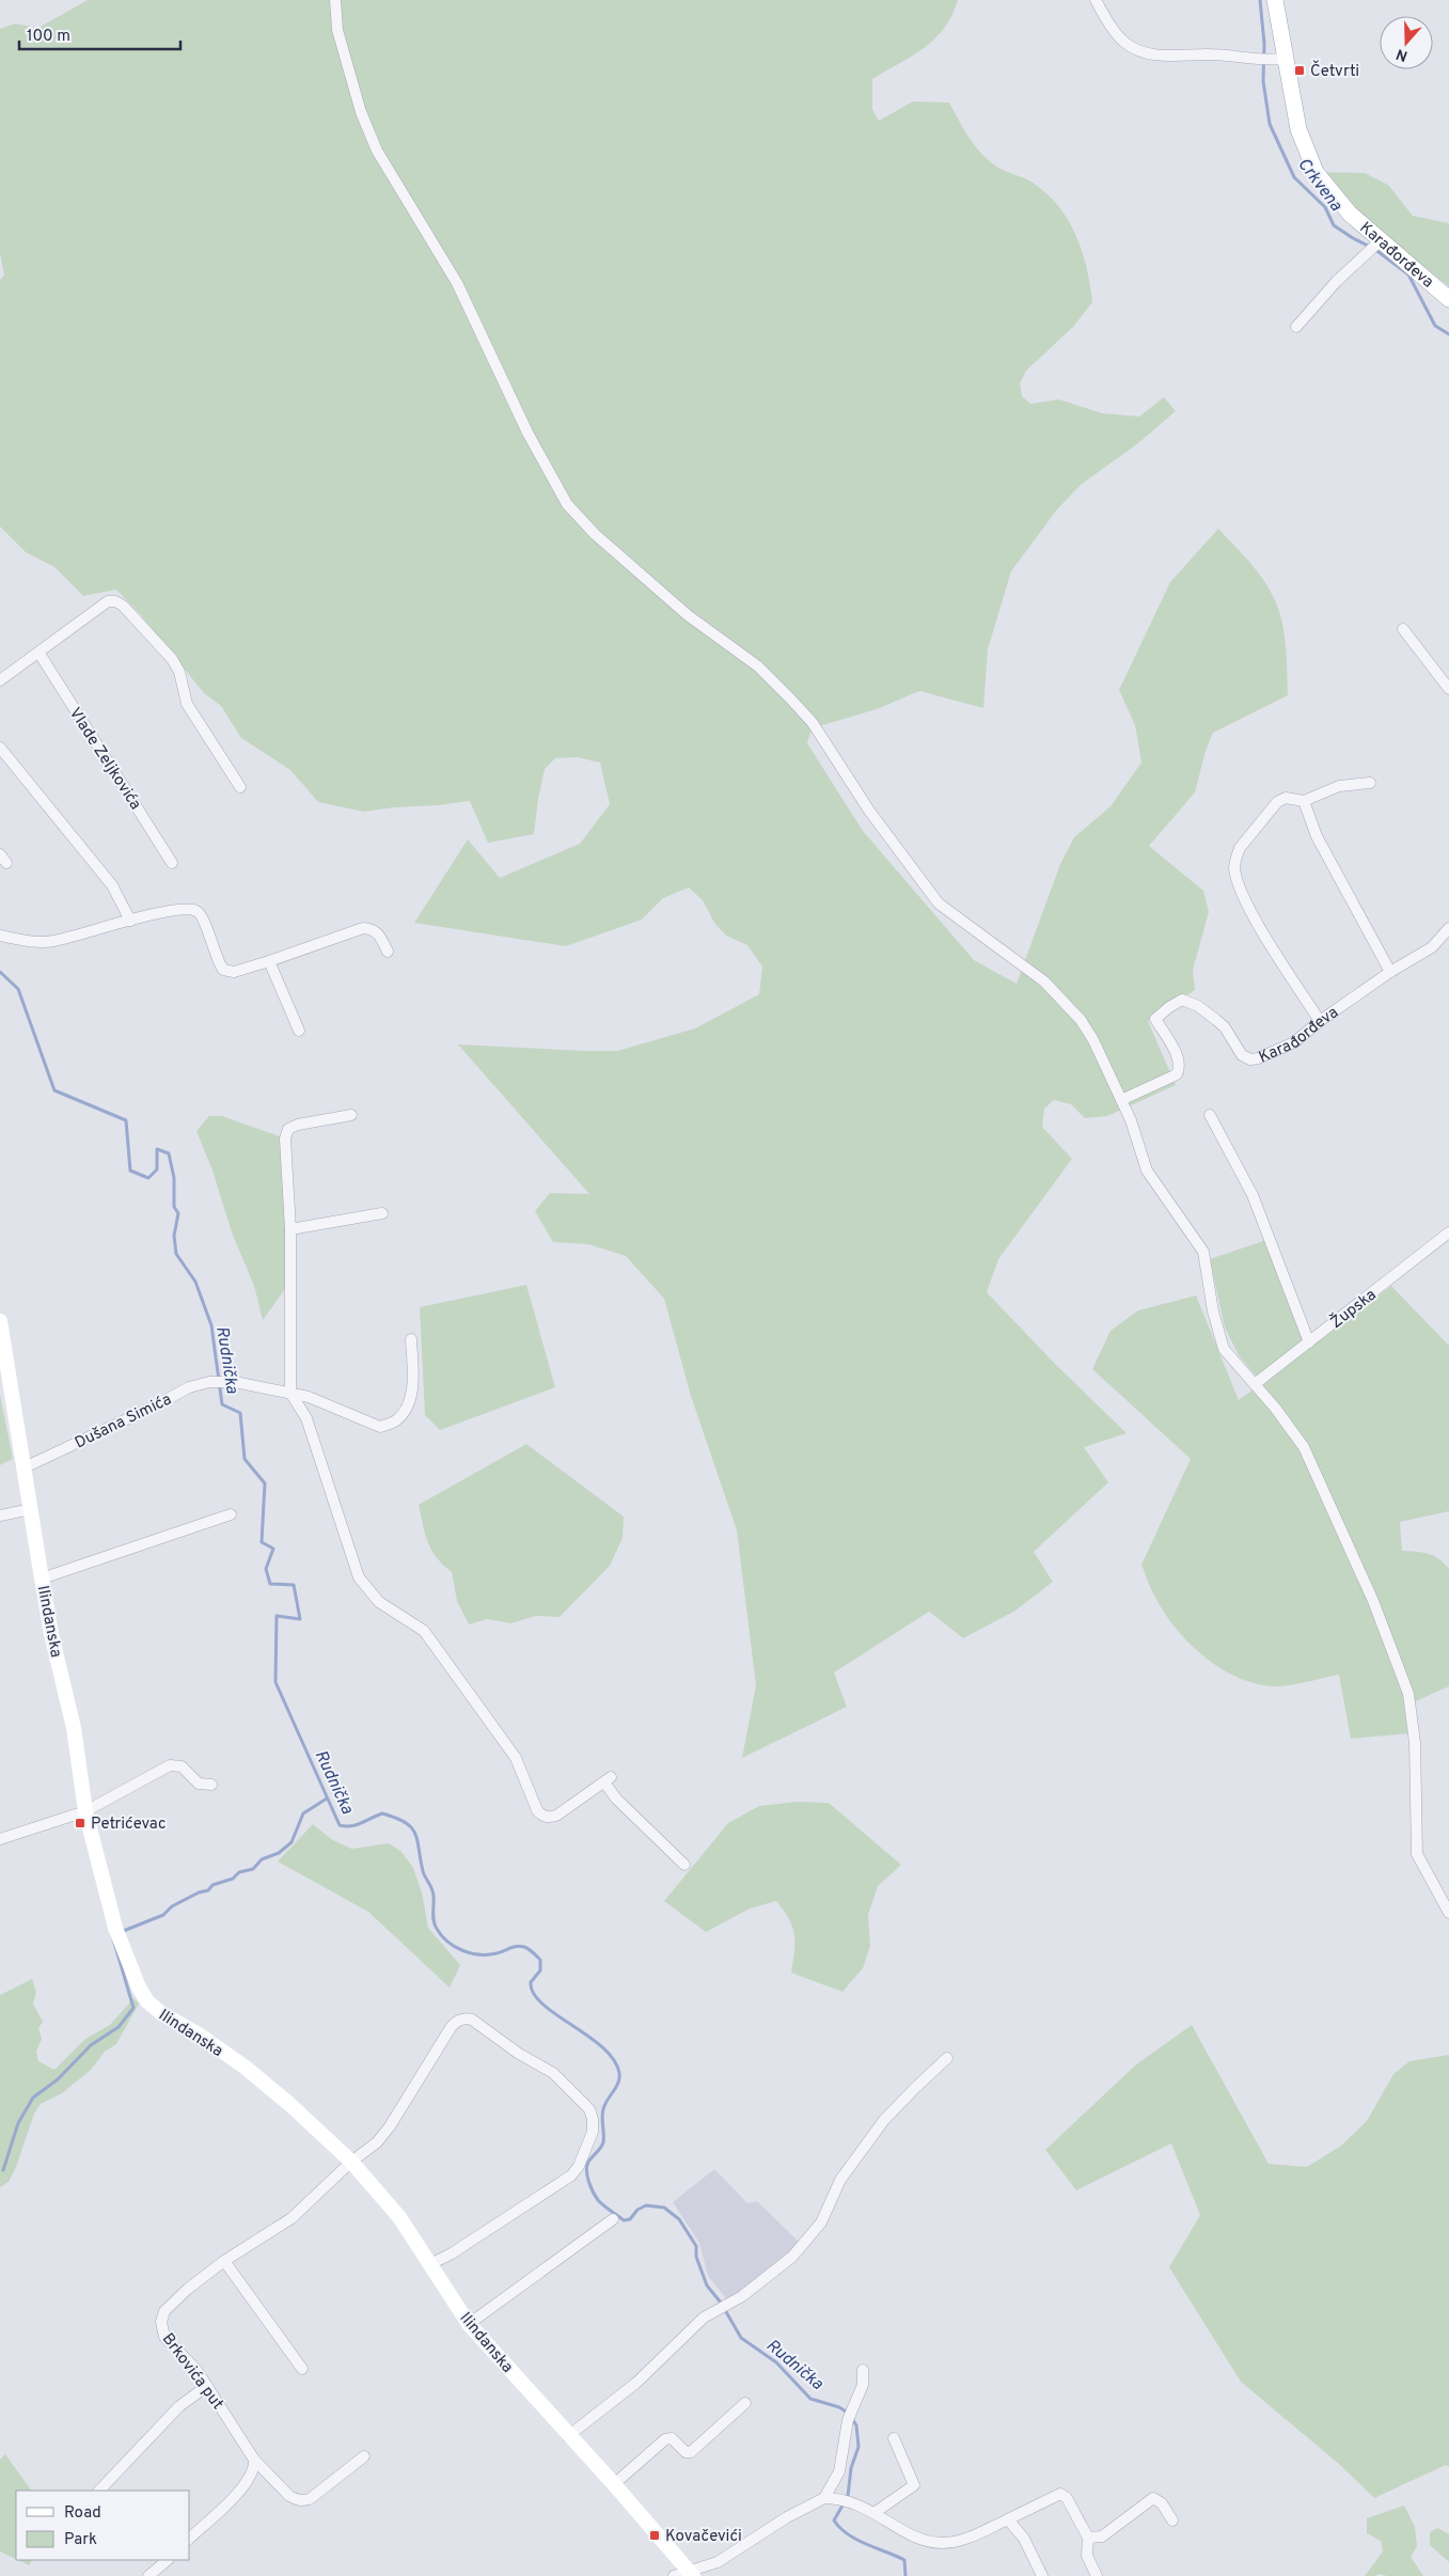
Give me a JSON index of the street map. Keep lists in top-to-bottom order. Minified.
{"streets":{"main road":["Karađorđeva"],"street":["Vlade Zeljkovića","Župska","Dušana Simića","Ilindanska","Brkovića put"]},"crossings":[["Dušana Simića","Ilindanska"],["Ilindanska","Brkovića put"]],"water":["Crkvena","Rudnička"],"places":{"transit":["Četvrti","Petrićevac","Kovačevići"]},"legend":["Road","Park"],"scale_bar":"100 m","north":"bottom"}
